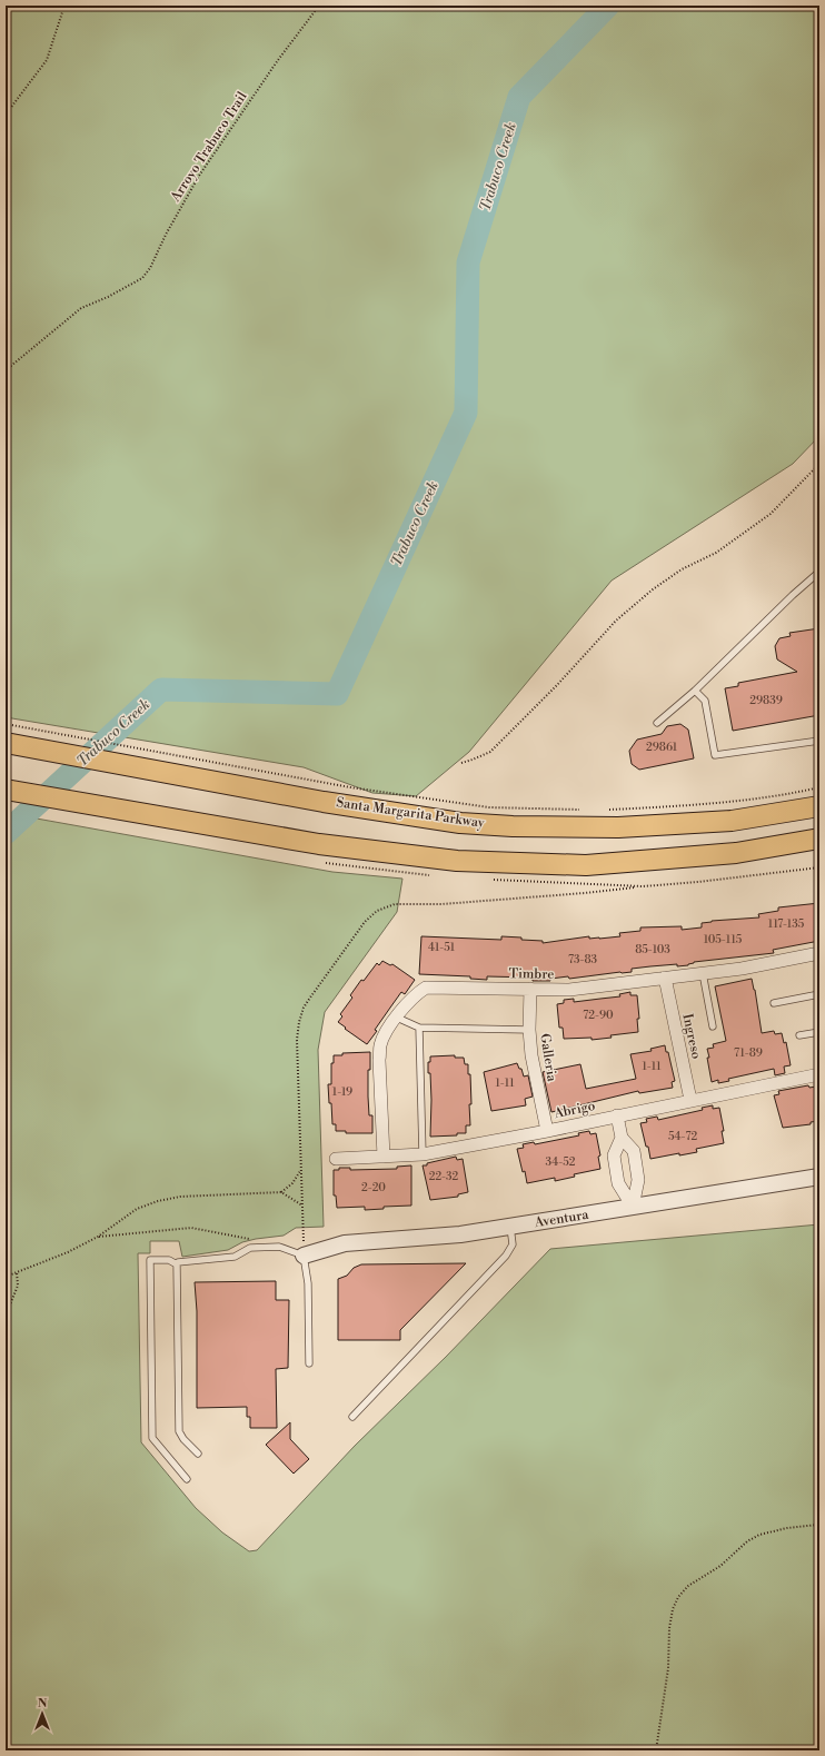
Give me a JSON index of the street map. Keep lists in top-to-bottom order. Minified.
{"streets":{"main road":["Santa Margarita Parkway"],"street":["Timbre","Ingreso","Galleria","Abrigo","Aventura"],"path":["Arroyo Trabuco Trail"]},"crossings":[["Timbre","Ingreso"],["Timbre","Galleria"],["Timbre","Abrigo"],["Ingreso","Abrigo"],["Galleria","Abrigo"]],"water":["Trabuco Creek"],"house_numbers":["29839","29861","117-135","105-115","41-51","85-103","73-83","72-90","71-89","1-11","1-11","1-19","54-72","34-52","22-32","2-20"],"north":"top"}
